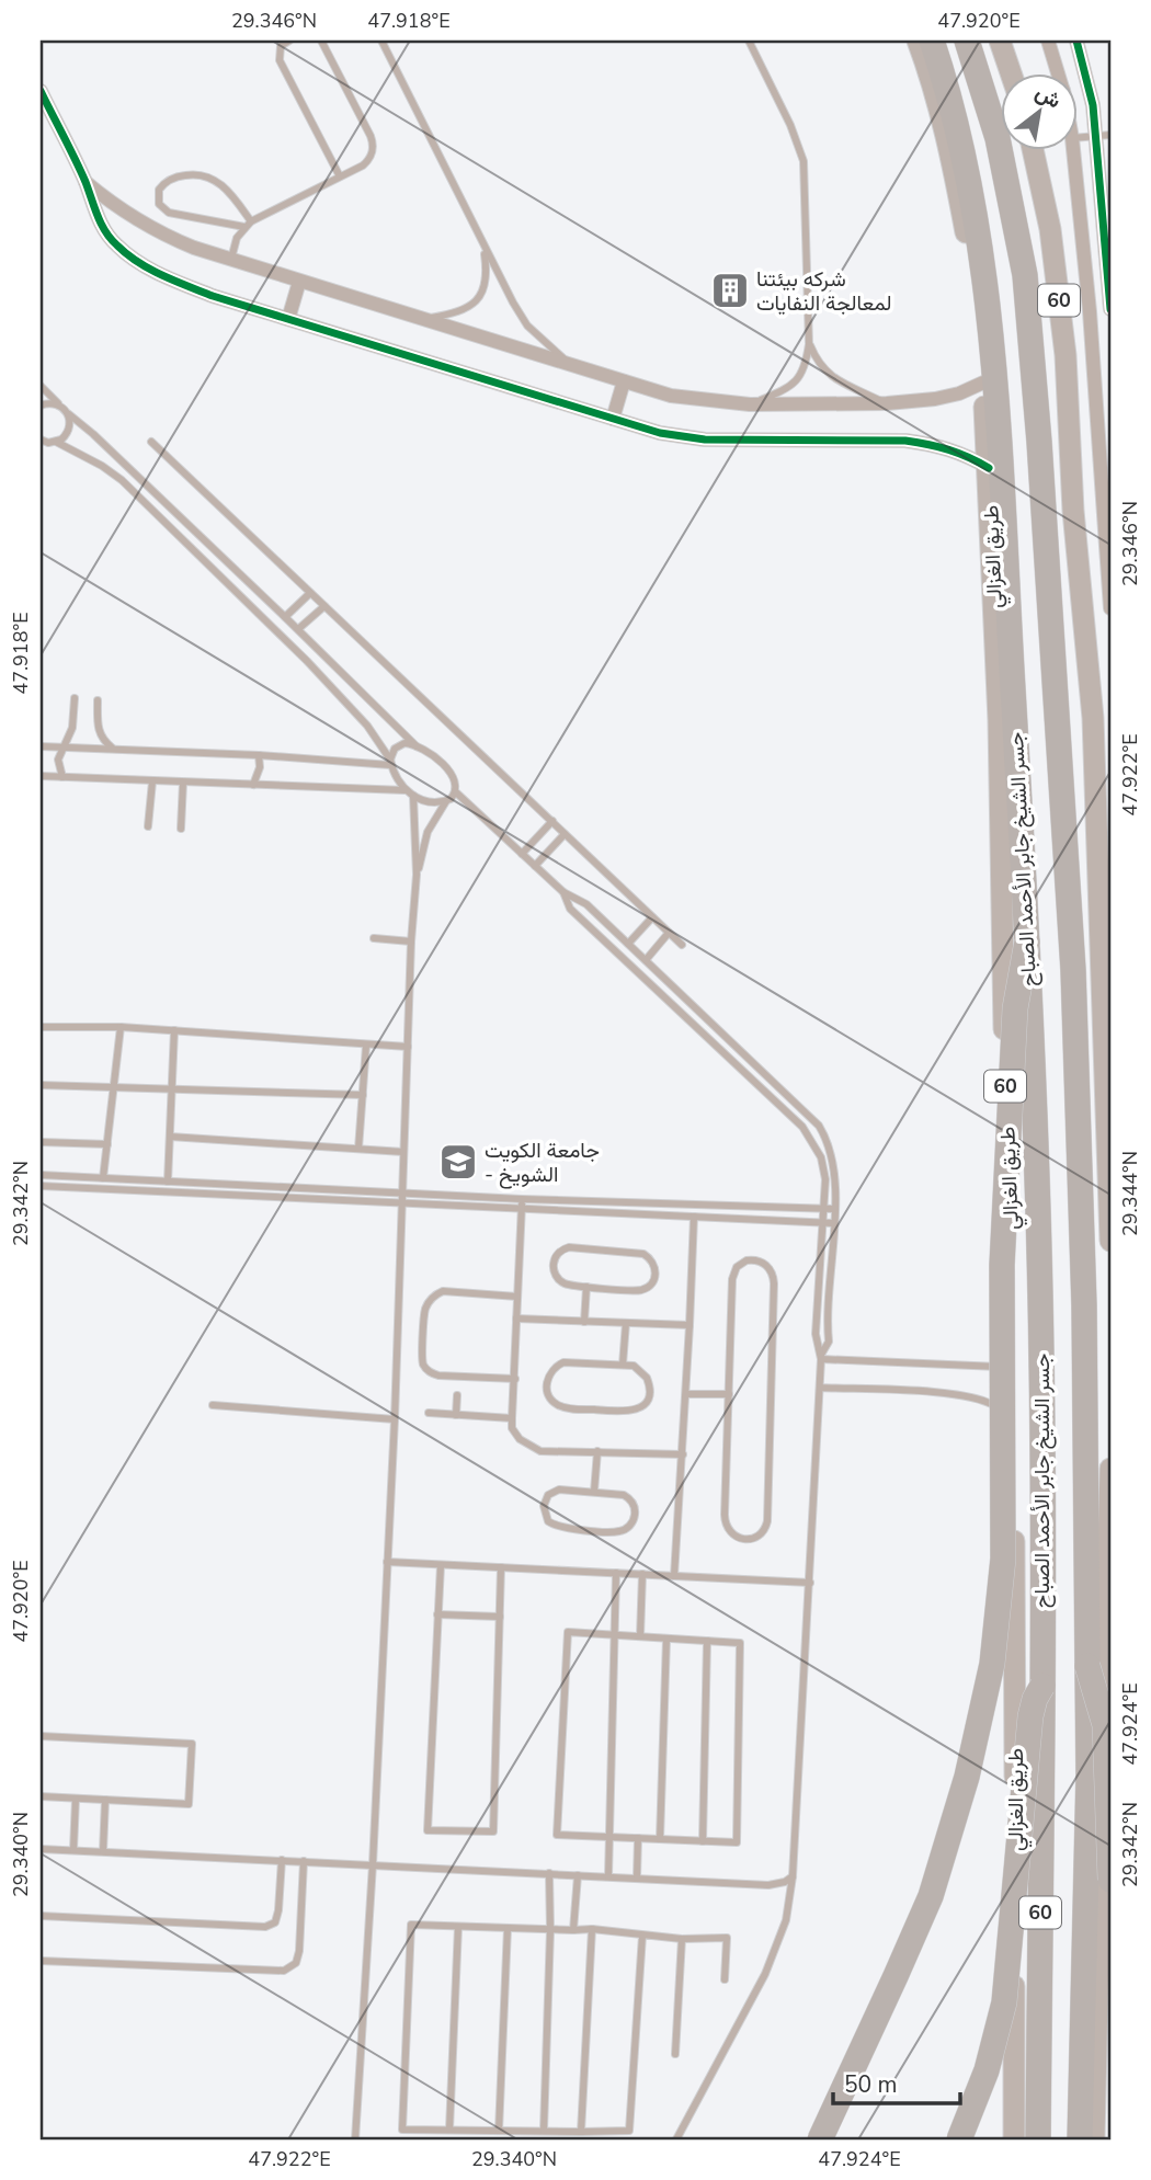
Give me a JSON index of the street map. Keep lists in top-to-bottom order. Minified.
{"streets":{"highway":["60","طريق الغزالي","جسر الشيخ جابر الأحمد الصباح"]},"crossings":[["60","جسر الشيخ جابر الأحمد الصباح"],["طريق الغزالي","جسر الشيخ جابر الأحمد الصباح"]],"places":{"building":["شركه بيئتنا لمعالجة النفايات"],"school or university":["جامعة الكويت - الشويخ"]},"scale_bar":"50 m","north":"top right","coordinates":["29.346°N","47.918°E","47.920°E","47.922°E","29.344°N","29.342°N","47.924°E","29.340°N"]}
